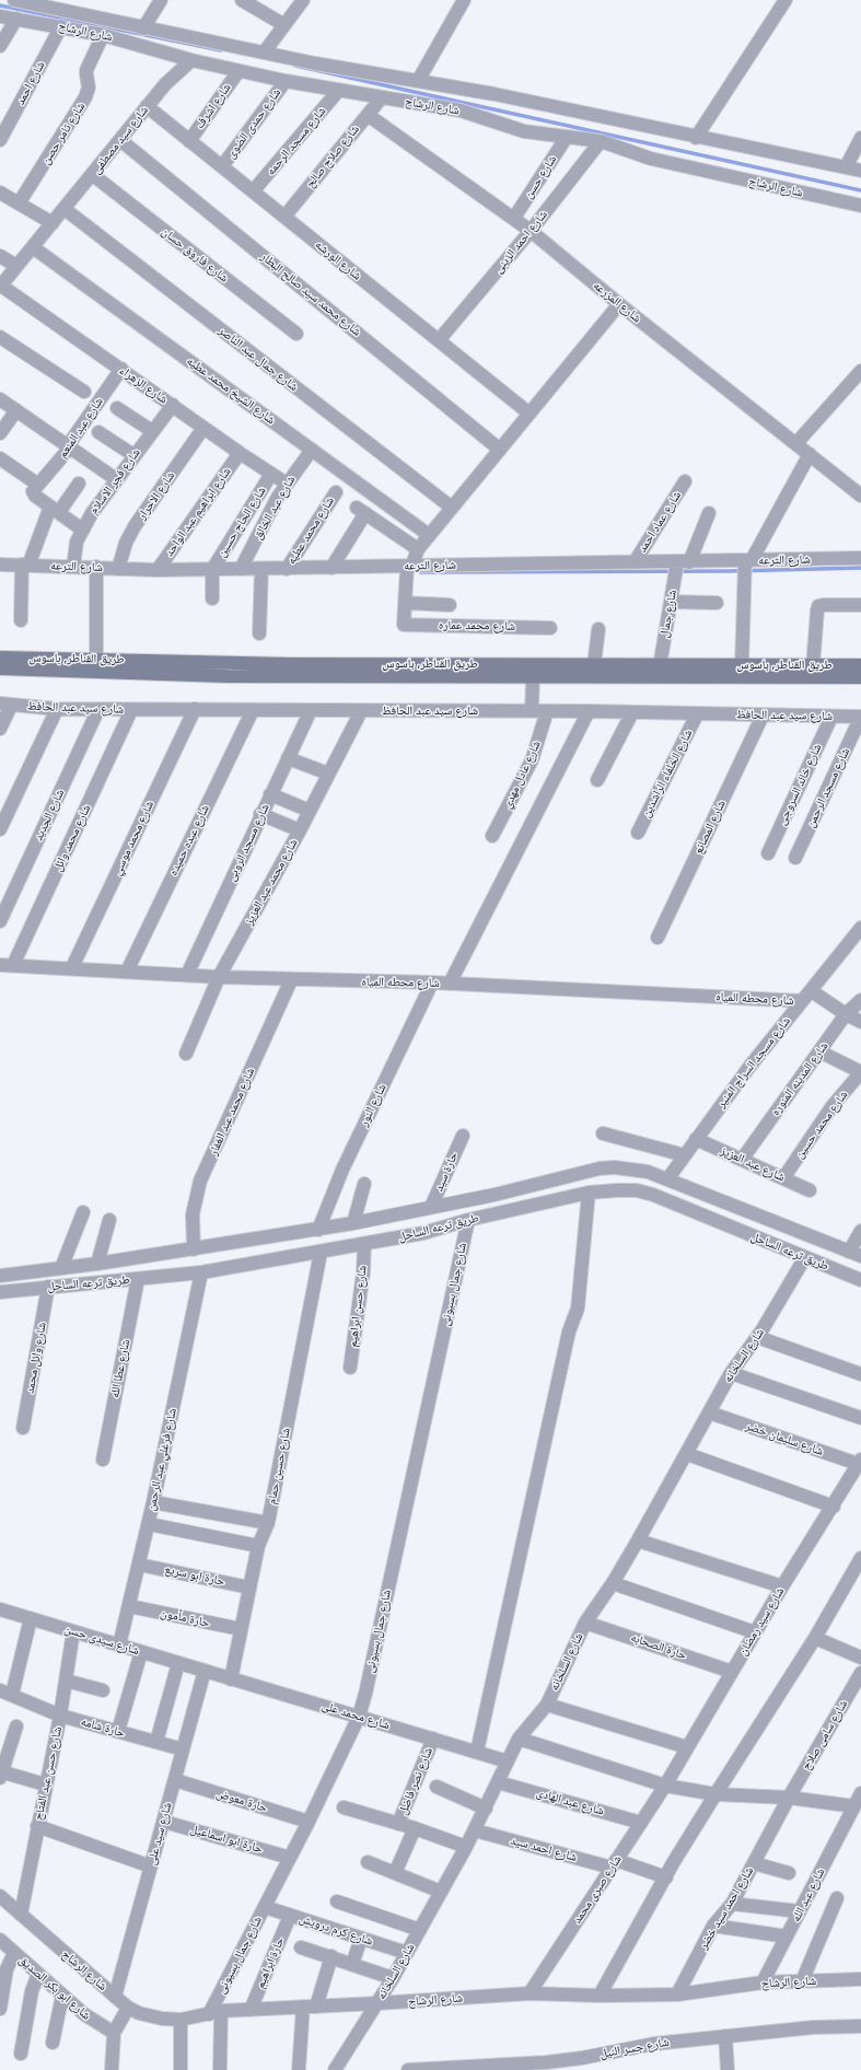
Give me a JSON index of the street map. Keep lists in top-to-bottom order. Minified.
{"streets":{"main road":["طريق القناطر, باسوس"],"street":["شارع الرشاح","شارع احمد","شارع اشرف","شارع حمدى الضوى","شارع تامر حصن","شارع سيد مصطفى","شارع مسجد الرحمه","شارع صلاح صالح","شارع حسن","شارع احمد الزينى","شارع فاروق حسان","شارع الورشه","شارع محمد سيد صالح البطار","شارع المزرعه","شارع جمال عبد الناصر","شارع الزهراء","شارع الشيخ محمد عطيه","شارع عبد المنعم","شارع فجر الاسلام","شارع الاحرار","شارع عبد الخالق","شارع ابراهيم عبد الواحد","شارع الحاج حسين","شارع عماد احمد","شارع محمد عطيه","شارع الترعه","شارع جمال","شارع محمد عماره","شارع سيد عبد الحافظ","شارع الخلفاء الراشدين","شارع عادل مهدي","شارع خالد السروجى","شارع مسجد الرحمن","شارع الجديد","شارع المصانع","شارع محمد وائل","شارع محمد موسي","شارع عبده حميده","شارع مسجد الروبى","شارع محمد عبد العزيز","شارع محطه المياه","شارع مسجد السراج المنير","شارع المدينه المنوره","شارع النور","شارع محمد عبد الغفار","شارع محمد حسين","شارع عبد العزيز","حارة سيد","طريق ترعه الساحل","شارع جمال بسيونى","شارع حسن ابراهيم","شارع السلخانه","شارع وائل محمد","شارع عطا الله","شارع سليمان خضر","شارع فرغلي عبد الرحمن","شارع حسين حمام","حارة ابو سريع","حارة مأمون","شارع سيد رمضان","شارع سيدى حسن","حارة الصحابه","شارع محمد على","حارة شامه","شارع سامى صلاح","شارع حسن عبد الفتاح","شارع نصر فاضل","حارة معوض","شارع عبد الهادى","شارع سيد على","حارة ابو اسماعيل","شارع احمد سيد","شارع صبرى محمد","شارع عبد الله","شارع احمد سيد خضر","شارع كرم درويش","حارة ابراهيم","شارع ابو بكر الصديق","شارع جسر النيل"]},"crossings":[["شارع الرشاح","شارع احمد"],["شارع الرشاح","شارع اشرف"],["شارع الرشاح","شارع حمدى الضوى"],["شارع الرشاح","شارع تامر حصن"],["شارع الرشاح","شارع سيد مصطفى"],["شارع الرشاح","شارع مسجد الرحمه"],["شارع الرشاح","شارع صلاح صالح"],["شارع الرشاح","شارع حسن"],["شارع الرشاح","شارع احمد الزينى"],["شارع الرشاح","شارع جمال بسيونى"],["شارع الرشاح","شارع السلخانه"],["شارع الرشاح","شارع حسن عبد الفتاح"],["شارع الرشاح","شارع سيد على"],["شارع الرشاح","شارع صبرى محمد"],["شارع الرشاح","شارع عبد الله"],["شارع الرشاح","شارع احمد سيد خضر"],["شارع الرشاح","حارة ابراهيم"],["شارع اشرف","شارع الورشه"],["شارع حمدى الضوى","شارع الورشه"],["شارع سيد مصطفى","شارع فاروق حسان"],["شارع سيد مصطفى","شارع الورشه"],["شارع سيد مصطفى","شارع محمد سيد صالح البطار"],["شارع سيد مصطفى","شارع جمال عبد الناصر"],["شارع سيد مصطفى","شارع الزهراء"],["شارع سيد مصطفى","شارع الشيخ محمد عطيه"],["شارع مسجد الرحمه","شارع الورشه"],["شارع صلاح صالح","شارع الورشه"],["شارع صلاح صالح","شارع المزرعه"],["شارع حسن","شارع المزرعه"],["شارع احمد الزينى","شارع الورشه"],["شارع احمد الزينى","شارع المزرعه"],["شارع الزهراء","شارع عبد المنعم"],["شارع الزهراء","شارع فجر الاسلام"],["شارع الزهراء","شارع الاحرار"],["شارع الزهراء","شارع عبد الخالق"],["شارع الزهراء","شارع ابراهيم عبد الواحد"],["شارع الزهراء","شارع الحاج حسين"],["شارع الشيخ محمد عطيه","شارع عبد الخالق"],["شارع فجر الاسلام","شارع الترعه"],["شارع الاحرار","شارع الترعه"],["شارع عبد الخالق","شارع الترعه"],["شارع ابراهيم عبد الواحد","شارع الترعه"],["شارع الحاج حسين","شارع الترعه"],["شارع عماد احمد","شارع الترعه"],["شارع محمد عطيه","شارع الترعه"],["شارع الترعه","شارع جمال"],["شارع جمال","طريق القناطر, باسوس"],["شارع سيد عبد الحافظ","شارع الخلفاء الراشدين"],["شارع سيد عبد الحافظ","شارع عادل مهدي"],["شارع سيد عبد الحافظ","شارع خالد السروجى"],["شارع سيد عبد الحافظ","شارع مسجد الرحمن"],["شارع سيد عبد الحافظ","شارع الجديد"],["شارع سيد عبد الحافظ","شارع المصانع"],["شارع سيد عبد الحافظ","شارع محمد وائل"],["شارع سيد عبد الحافظ","شارع محمد موسي"],["شارع سيد عبد الحافظ","شارع عبده حميده"],["شارع سيد عبد الحافظ","شارع مسجد الروبى"],["شارع سيد عبد الحافظ","شارع محمد عبد العزيز"],["شارع محمد وائل","شارع محطه المياه"],["شارع محمد موسي","شارع محطه المياه"],["شارع عبده حميده","شارع محطه المياه"],["شارع مسجد الروبى","شارع محطه المياه"],["شارع محمد عبد العزيز","شارع محطه المياه"],["شارع محطه المياه","شارع مسجد السراج المنير"],["شارع محطه المياه","شارع النور"],["شارع محطه المياه","شارع محمد عبد الغفار"],["شارع مسجد السراج المنير","شارع عبد العزيز"],["شارع مسجد السراج المنير","طريق ترعه الساحل"],["شارع المدينه المنوره","شارع عبد العزيز"],["شارع النور","طريق ترعه الساحل"],["شارع محمد عبد الغفار","طريق ترعه الساحل"],["شارع محمد حسين","شارع عبد العزيز"],["حارة سيد","طريق ترعه الساحل"],["طريق ترعه الساحل","شارع جمال بسيونى"],["طريق ترعه الساحل","شارع حسن ابراهيم"],["طريق ترعه الساحل","شارع السلخانه"],["طريق ترعه الساحل","شارع وائل محمد"],["طريق ترعه الساحل","شارع عطا الله"],["طريق ترعه الساحل","شارع فرغلي عبد الرحمن"],["طريق ترعه الساحل","شارع حسين حمام"],["شارع جمال بسيونى","شارع محمد على"],["شارع جمال بسيونى","حارة معوض"],["شارع جمال بسيونى","حارة ابو اسماعيل"],["شارع جمال بسيونى","شارع كرم درويش"],["شارع السلخانه","شارع سليمان خضر"],["شارع السلخانه","حارة الصحابه"],["شارع السلخانه","شارع محمد على"],["شارع السلخانه","شارع عبد الهادى"],["شارع السلخانه","شارع احمد سيد"],["شارع السلخانه","شارع كرم درويش"],["شارع سليمان خضر","شارع سيد رمضان"],["شارع فرغلي عبد الرحمن","حارة ابو سريع"],["شارع فرغلي عبد الرحمن","حارة مأمون"],["شارع فرغلي عبد الرحمن","شارع سيدى حسن"],["شارع حسين حمام","حارة ابو سريع"],["شارع حسين حمام","حارة مأمون"],["شارع حسين حمام","شارع محمد على"],["شارع سيد رمضان","حارة الصحابه"],["شارع سيد رمضان","شارع صبرى محمد"],["شارع سيدى حسن","شارع محمد على"],["شارع سيدى حسن","شارع حسن عبد الفتاح"],["شارع سيدى حسن","شارع سيد على"],["شارع محمد على","شارع نصر فاضل"],["شارع محمد على","شارع سيد على"],["حارة شامه","شارع حسن عبد الفتاح"],["حارة شامه","شارع سيد على"],["شارع سامى صلاح","شارع احمد سيد خضر"],["حارة معوض","شارع سيد على"],["شارع عبد الهادى","شارع صبرى محمد"],["شارع سيد على","حارة ابو اسماعيل"],["شارع احمد سيد","شارع صبرى محمد"],["شارع كرم درويش","حارة ابراهيم"]]}
